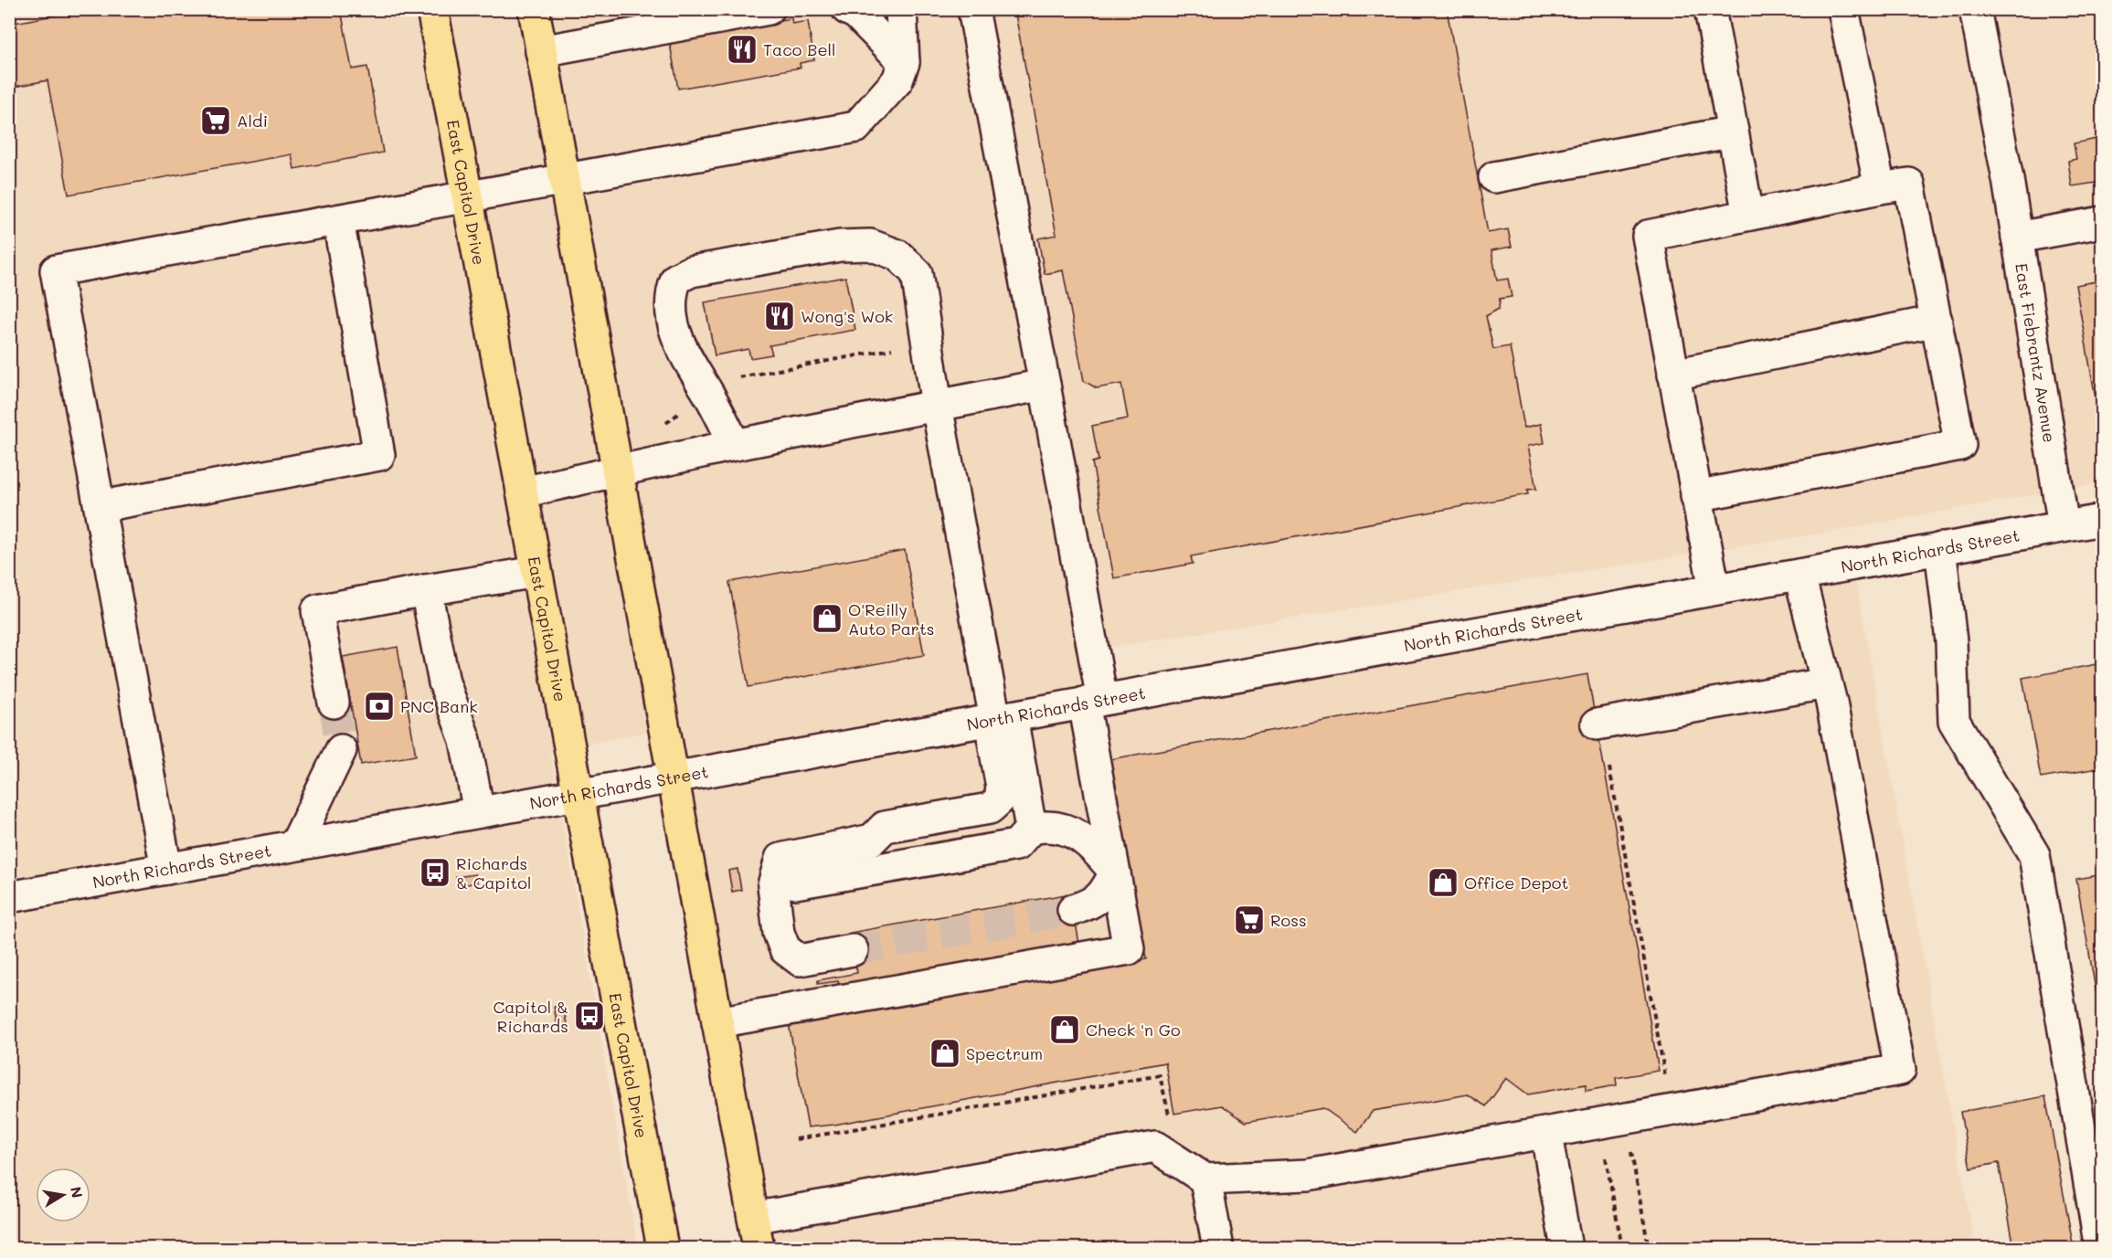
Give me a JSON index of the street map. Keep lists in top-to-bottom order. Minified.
{"streets":{"main road":["East Capitol Drive"],"street":["East Fiebrantz Avenue","North Richards Street"]},"crossings":[["East Capitol Drive","North Richards Street"],["East Fiebrantz Avenue","North Richards Street"]],"places":{"restaurant":["Taco Bell","Wong's Wok"],"supermarket":["Aldi","Ross"],"shop":["O'Reilly Auto Parts","Office Depot","Check 'n Go","Spectrum"],"bank":["PNC Bank"],"bus stop":["Richards & Capitol","Capitol & Richards"]},"north":"right"}
